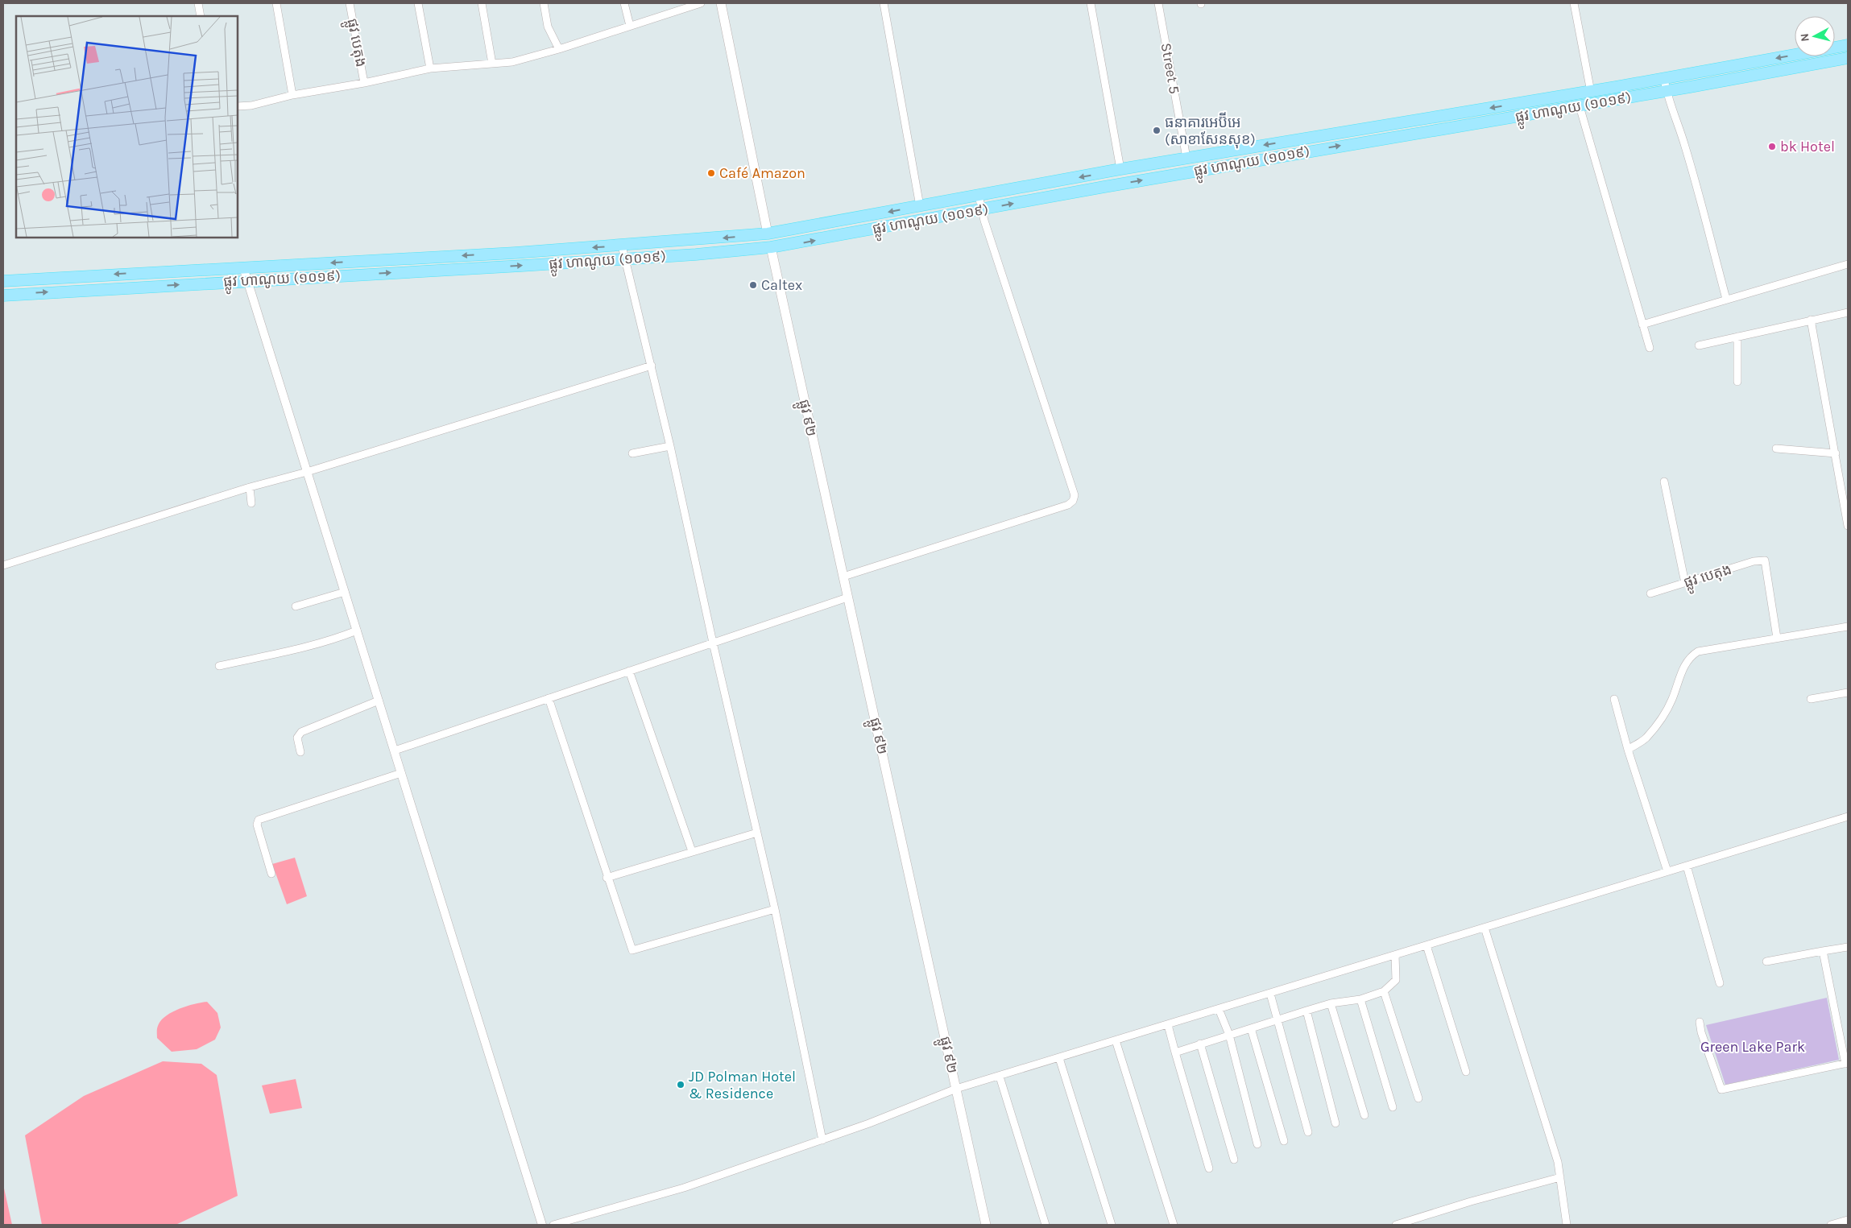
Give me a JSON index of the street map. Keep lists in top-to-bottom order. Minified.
{"streets":{"main road":["ផ្លូវ ហាណូយ (១០១៩)","ផ្លូវ ៩២"],"street":["ផ្លូវ បេតុង","Street 5"]},"crossings":[["Street 5","ផ្លូវ ហាណូយ (១០១៩)"],["ផ្លូវ ហាណូយ (១០១៩)","ផ្លូវ ៩២"]],"parks":["Green Lake Park"],"places":["ធនាគារអេប៊ីអេ (សាខាសែនសុខ)","bk Hotel","Café Amazon","Caltex","JD Polman Hotel & Residence"],"north":"left"}
